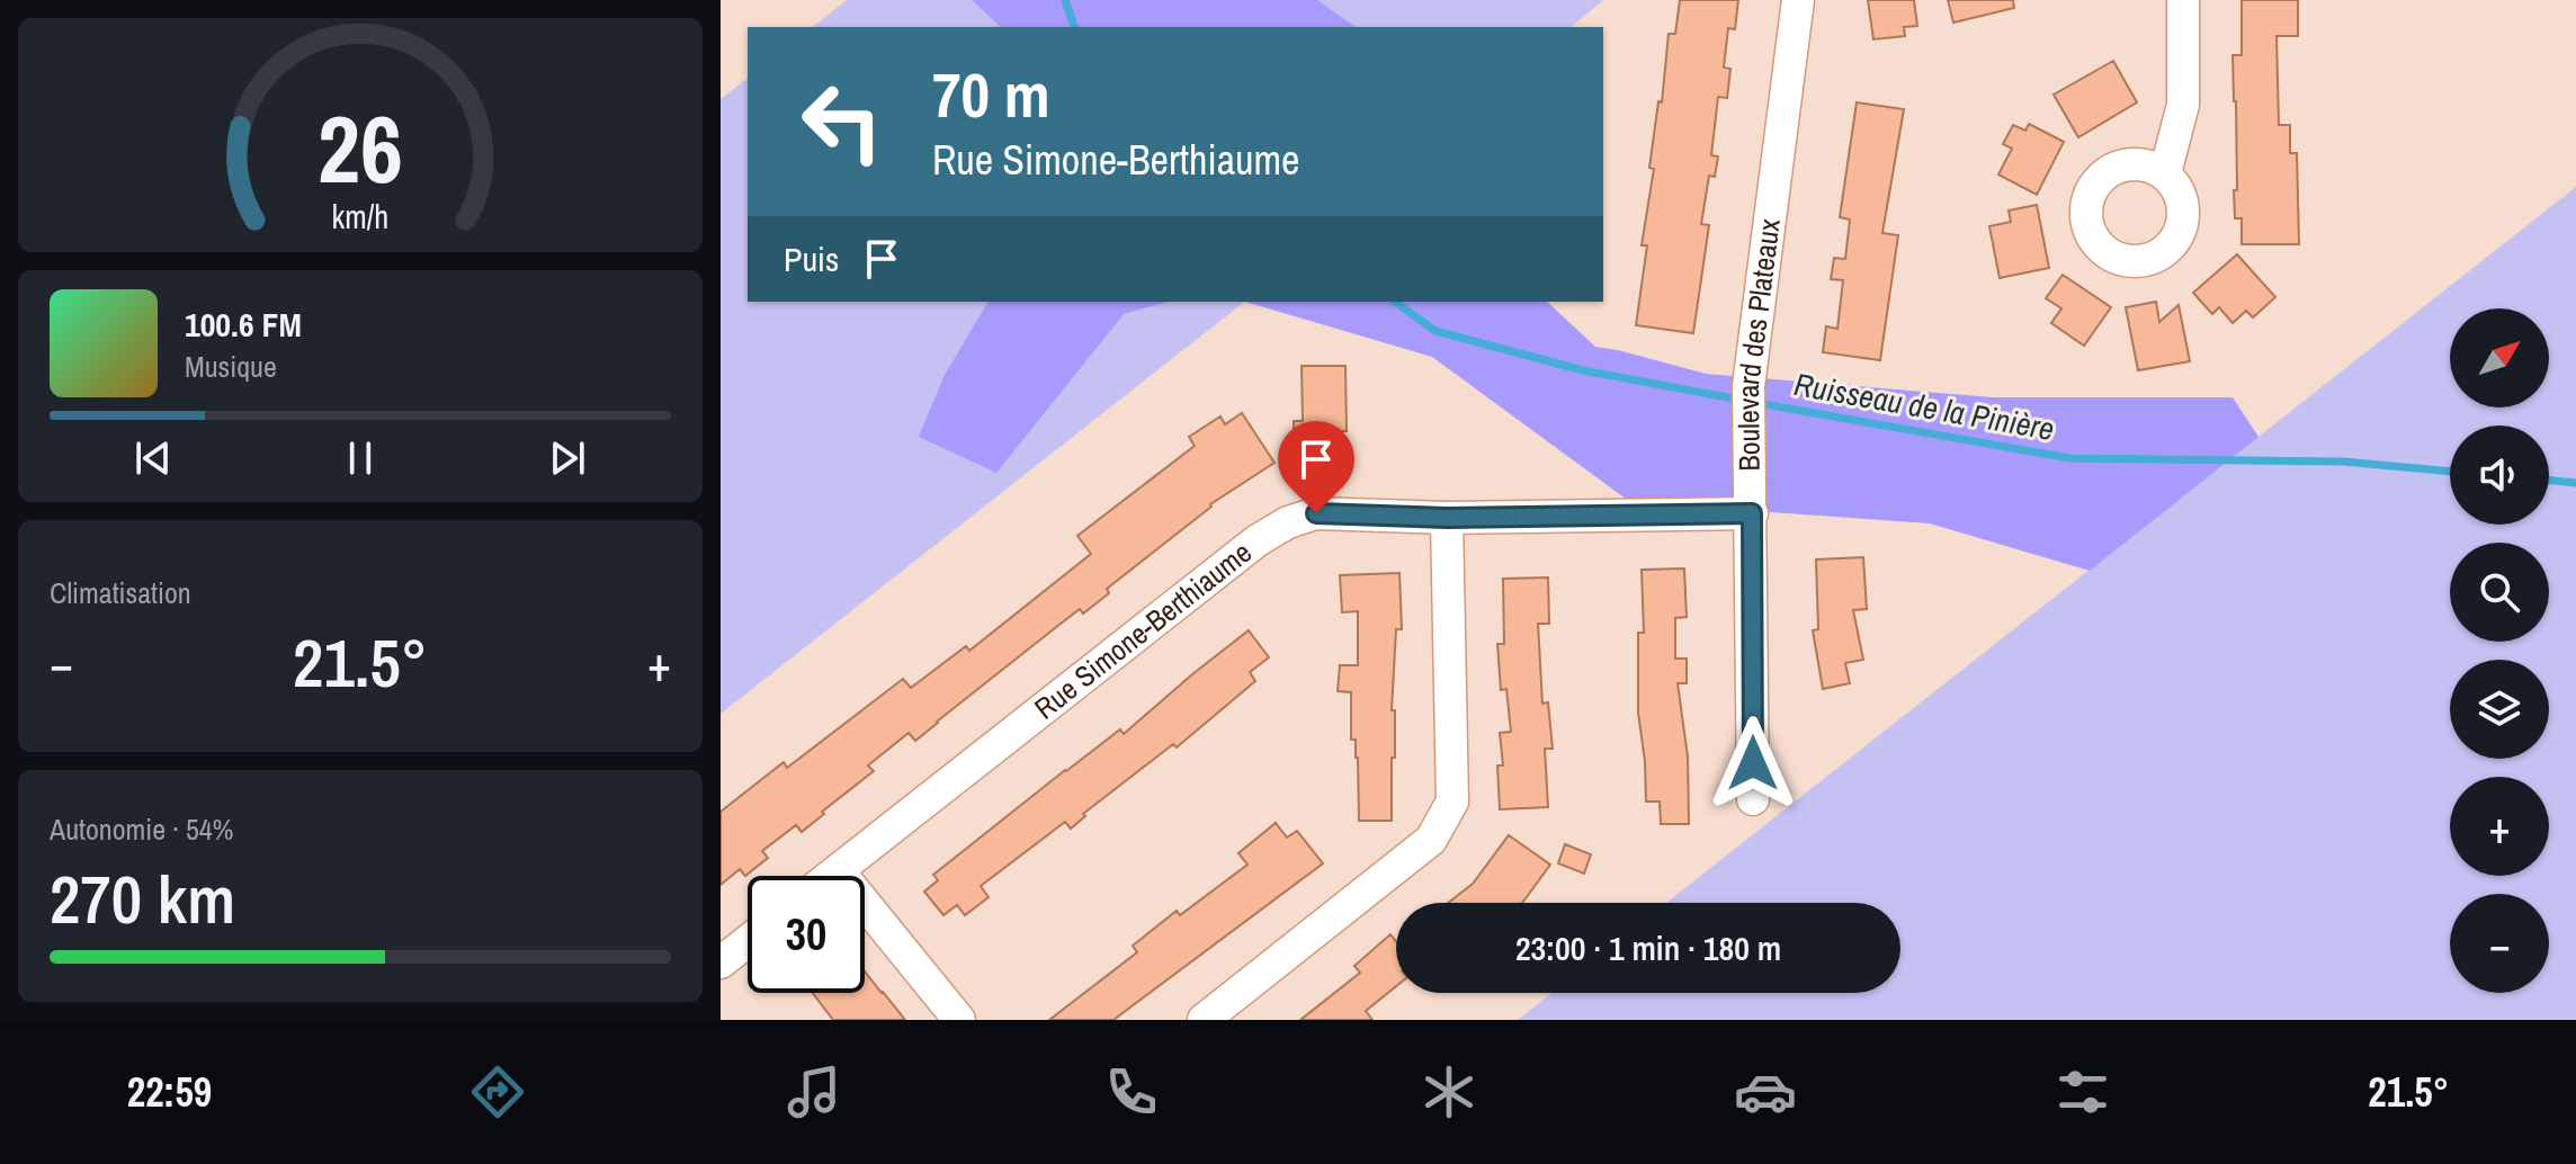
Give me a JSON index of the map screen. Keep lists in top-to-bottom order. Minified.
{"streets":{"street":["Boulevard des Plateaux","Rue Simone-Berthiaume"]},"crossings":[["Boulevard des Plateaux","Rue Simone-Berthiaume"]],"water":["Ruisseau de la Pinière"],"north":"top right","page":{"turn":["70 m","Rue Simone-Berthiaume"],"then":"Puis","song":["100.6 FM","Musique"],"map_buttons":["+","−"],"tile":["Climatisation",["Autonomie · 54%","270 km"]],"heat":["−","21.5°","+"],"limit":"30","trip":"23:00 · 1 min · 180 m","tabs":["22:59","21.5°"],"gauge":["26","km/h"]}}
